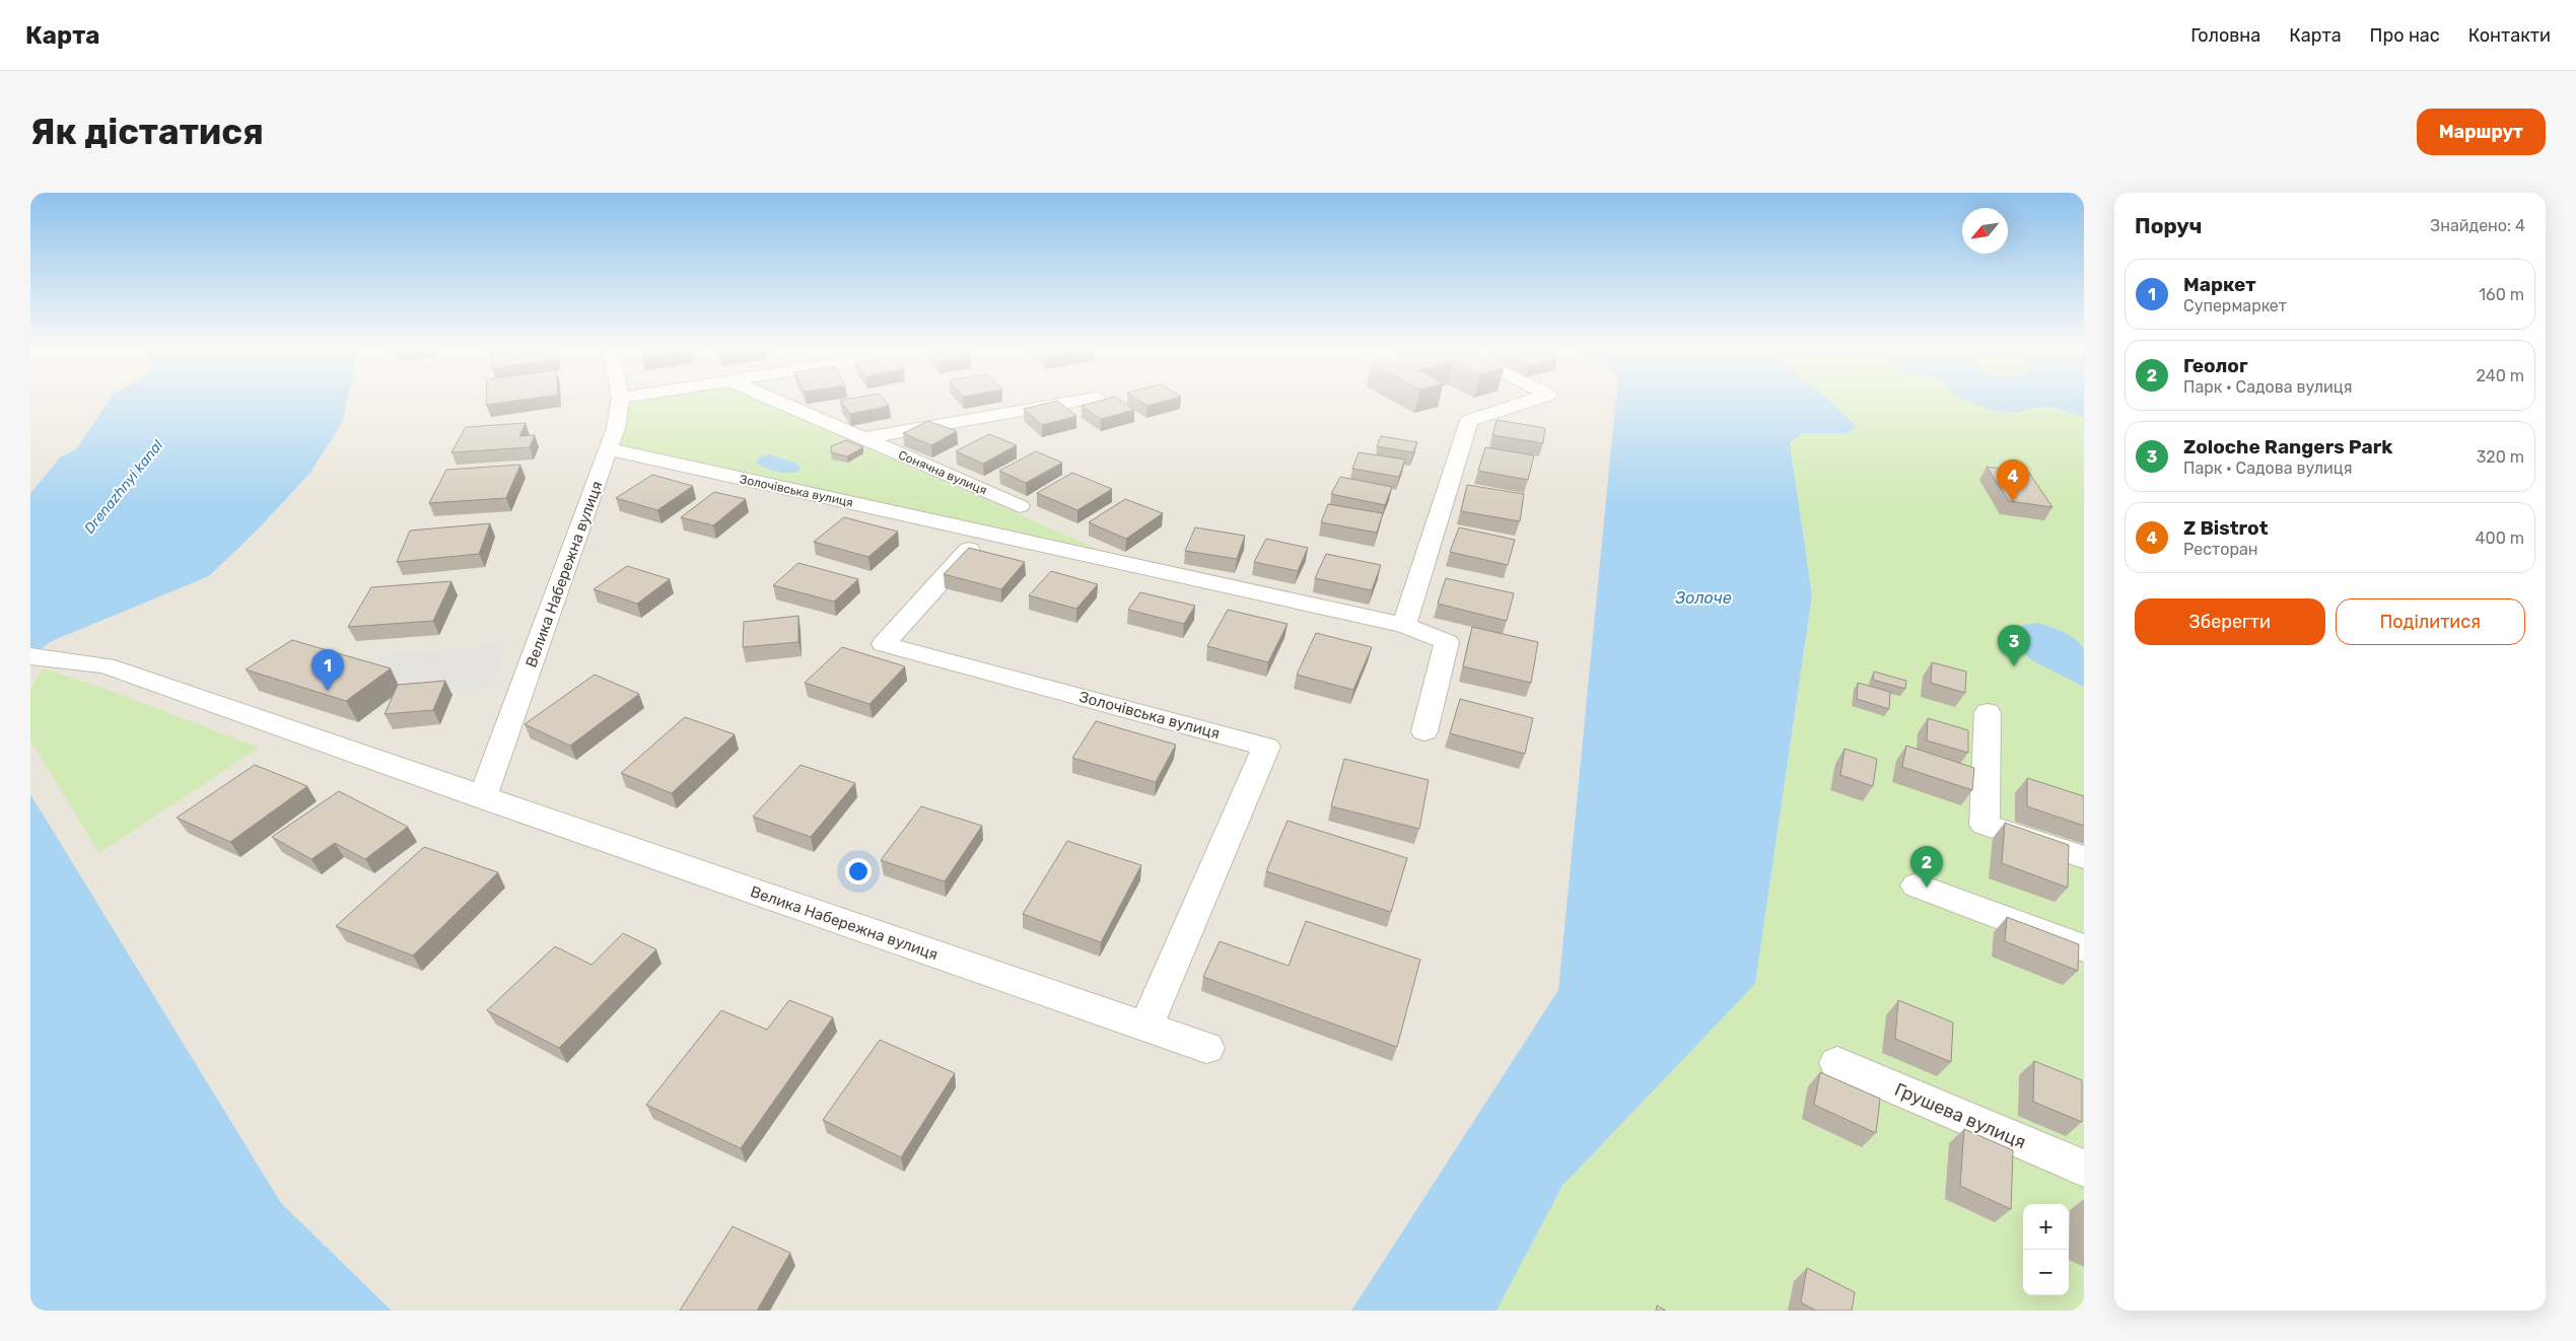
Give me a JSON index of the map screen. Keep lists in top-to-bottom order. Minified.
{"streets":{"street":["Сонячна вулиця","Золочівська вулиця","Велика Набережна вулиця","Грушева вулиця"]},"crossings":[["Золочівська вулиця","Велика Набережна вулиця"]],"water":["Drenazhnyi kanal","Золоче"],"north":"bottom left","page":{"header":"Карта","nav":["Головна","Карта","Про нас","Контакти"],"buttons":["Маршрут",["Зберегти","Поділитися"]],"title":"Як дістатися","heading":["Поруч","Знайдено: 4"],"list":[{"mark":"1","name":"Маркет","note":"Супермаркет","value":"160 m"},{"mark":"2","name":"Геолог","note":"Парк · Садова вулиця","value":"240 m"},{"mark":"3","name":"Zoloche Rangers Park","note":"Парк · Садова вулиця","value":"320 m"},{"mark":"4","name":"Z Bistrot","note":"Ресторан","value":"400 m"}],"pins":["4","3","1","2"],"map_buttons":["+","−"]}}
